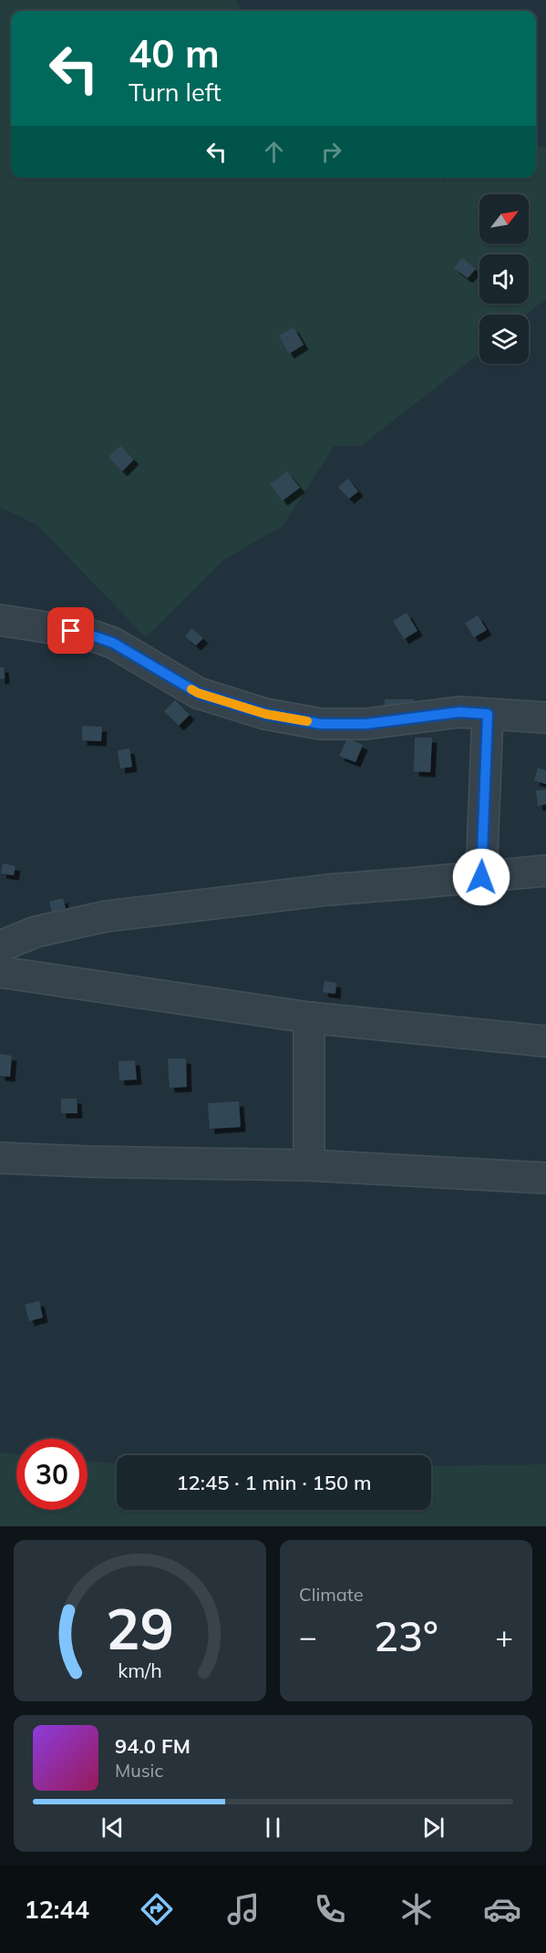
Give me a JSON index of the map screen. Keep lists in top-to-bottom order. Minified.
{"north":"top right","page":{"turn":["40 m","Turn left"],"limit":"30","trip":"12:45 · 1 min · 150 m","tile":"Climate","heat":["−","23°","+"],"song":["94.0 FM","Music"],"tabs":"12:44","gauge":["29","km/h"]}}
